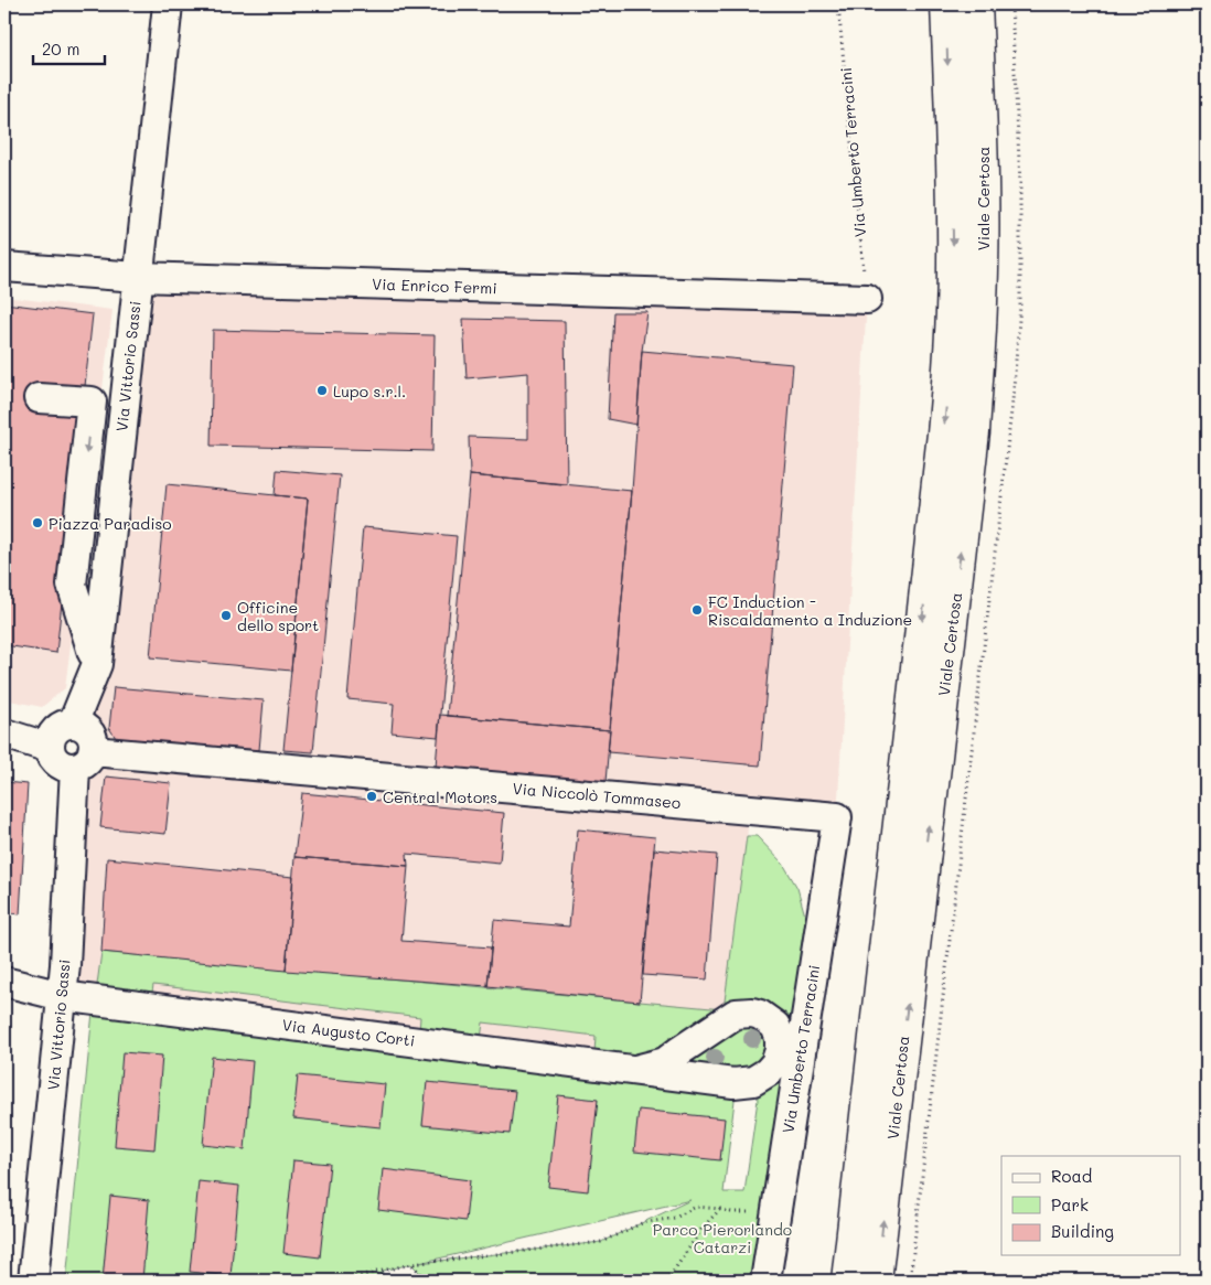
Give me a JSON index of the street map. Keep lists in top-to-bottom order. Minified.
{"streets":{"main road":["Viale Certosa"],"street":["Via Umberto Terracini","Via Enrico Fermi","Via Vittorio Sassi","Via Niccolò Tommaseo","Via Augusto Corti"]},"crossings":[["Via Umberto Terracini","Via Enrico Fermi"],["Via Umberto Terracini","Via Niccolò Tommaseo"],["Via Enrico Fermi","Via Vittorio Sassi"],["Via Vittorio Sassi","Via Niccolò Tommaseo"],["Via Vittorio Sassi","Via Augusto Corti"]],"parks":["Parco Pierorlando Catarzi"],"places":["Lupo s.r.l.","Piazza Paradiso","FC Induction - Riscaldamento a Induzione","Officine dello sport","Central Motors"],"legend":["Road","Park","Building"],"scale_bar":"20 m"}
